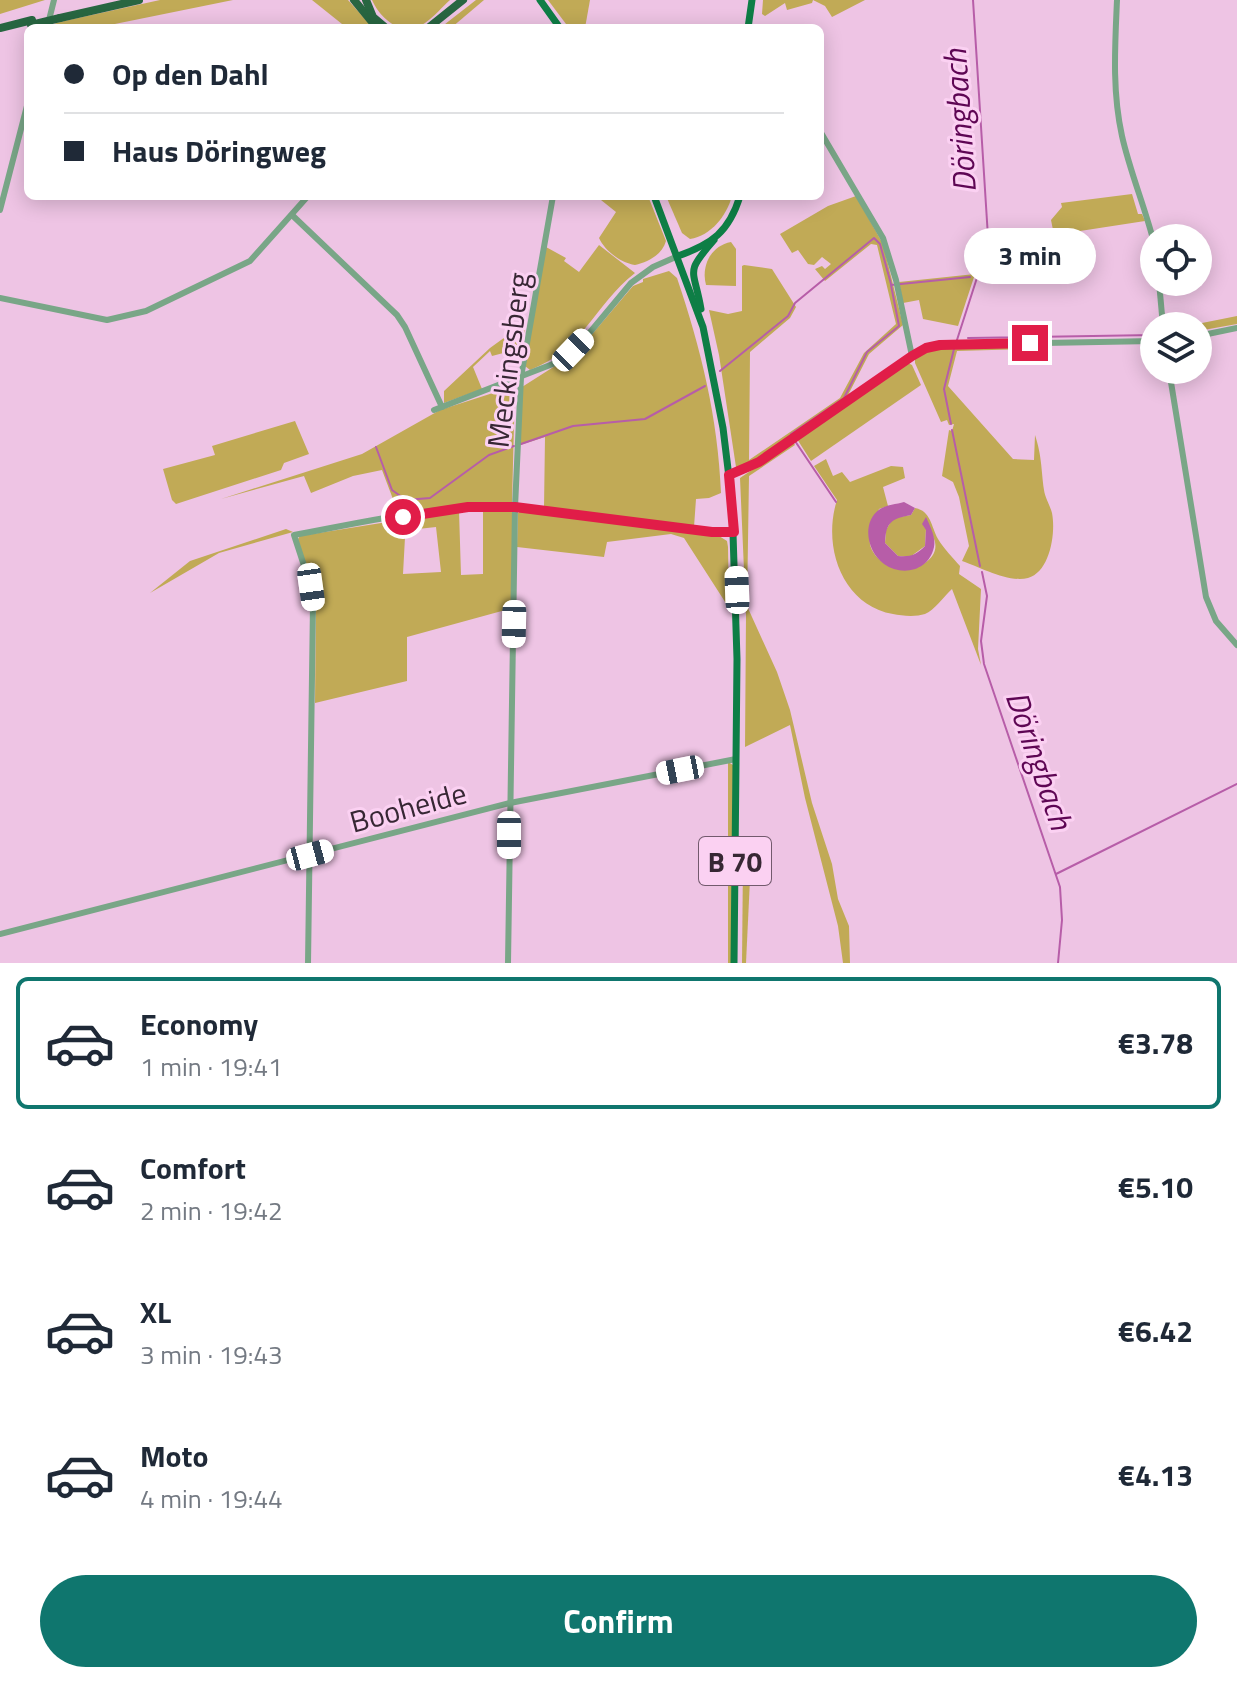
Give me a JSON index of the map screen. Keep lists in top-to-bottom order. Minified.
{"streets":{"main road":["B 70"],"street":["Meckingsberg","Booheide"]},"crossings":[["Meckingsberg","Booheide"],["Booheide","B 70"]],"water":["Döringbach"],"page":{"banner":["Op den Dahl","Haus Döringweg"],"bubble":"3 min","list":[{"name":"Economy","note":"1 min · 19:41","value":"€3.78"},{"name":"Comfort","note":"2 min · 19:42","value":"€5.10"},{"name":"XL","note":"3 min · 19:43","value":"€6.42"},{"name":"Moto","note":"4 min · 19:44","value":"€4.13"}],"buttons":"Confirm"}}
